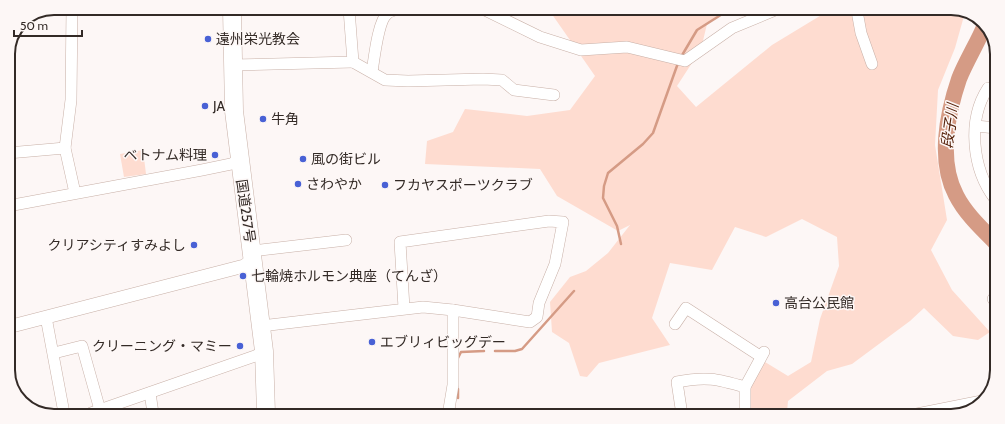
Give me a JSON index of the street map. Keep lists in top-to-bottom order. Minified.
{"streets":{"highway":["国道257号"]},"water":["段子川"],"places":["遠州栄光教会","JA","牛角","ベトナム料理","風の街ビル","さわやか","フカヤスポーツクラブ","クリアシティすみよし","七輪焼ホルモン典座（てんざ）","高台公民館","エブリィビッグデー","クリーニング・マミー"],"scale_bar":"50 m"}
